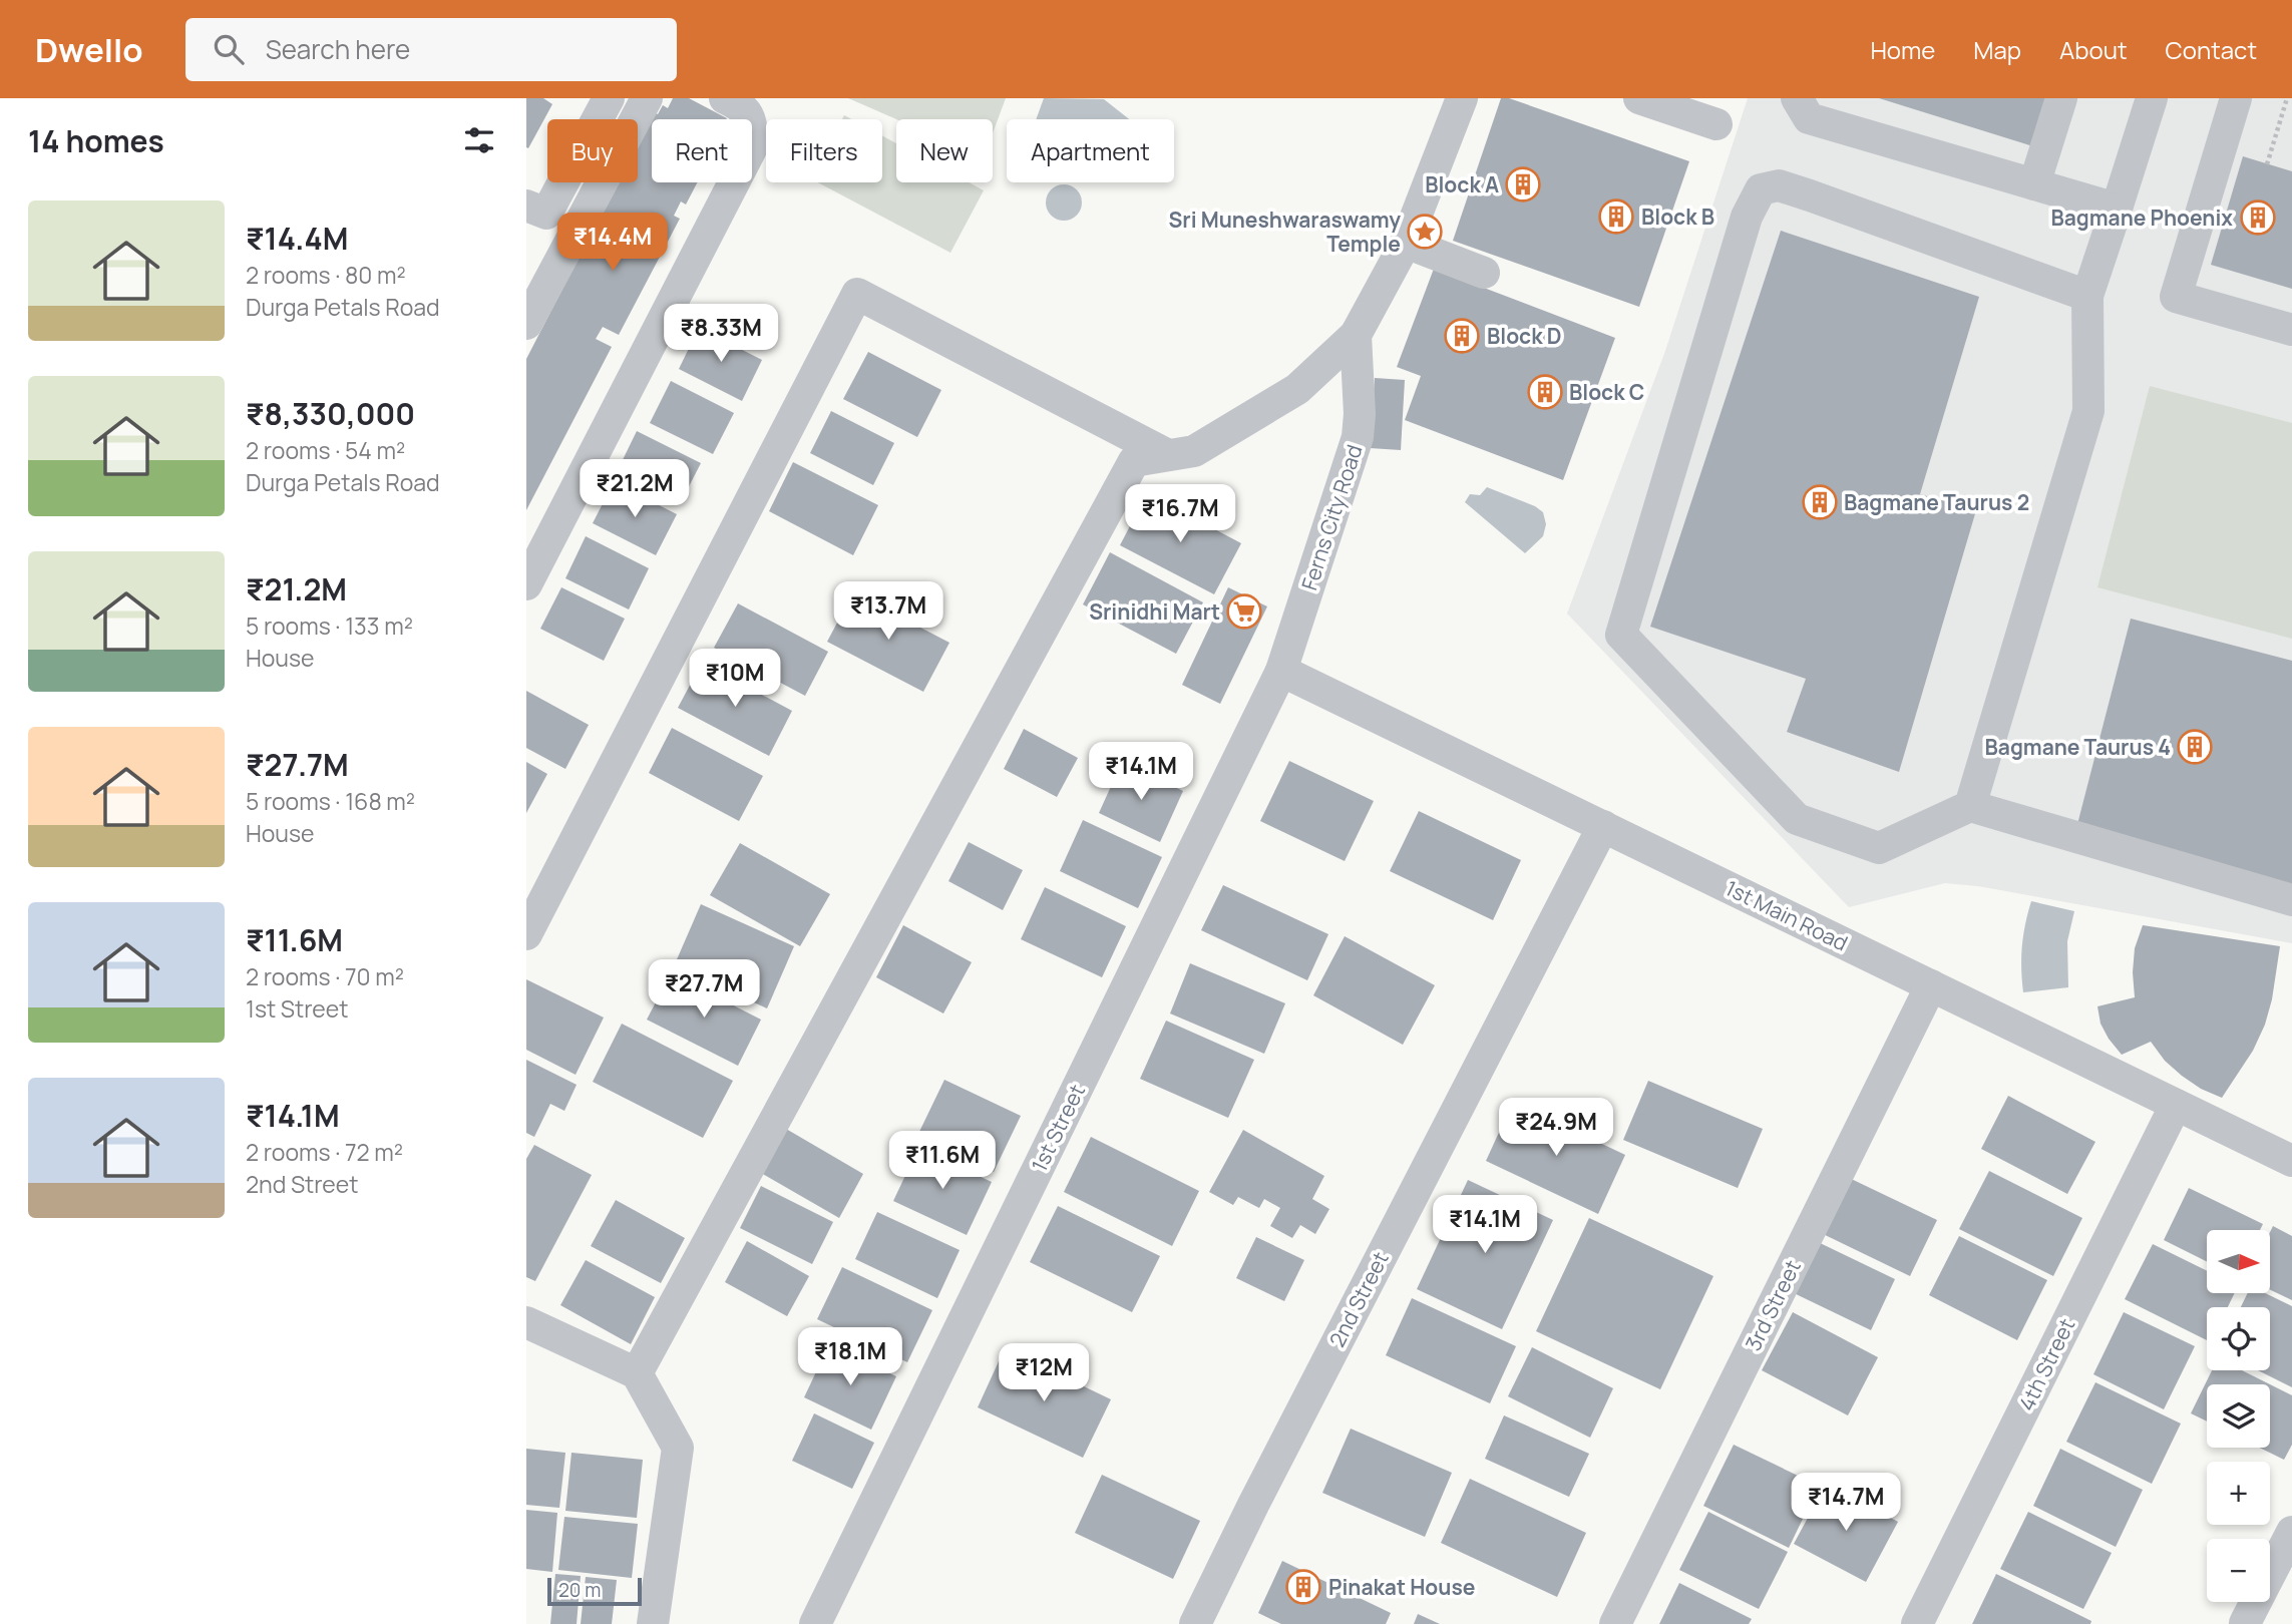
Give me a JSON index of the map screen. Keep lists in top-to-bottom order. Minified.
{"streets":{"street":["Ferns City Road","1st Main Road","1st Street","2nd Street","3rd Street","4th Street"]},"crossings":[["Ferns City Road","1st Main Road"],["Ferns City Road","1st Street"],["1st Main Road","1st Street"],["1st Main Road","2nd Street"],["1st Main Road","3rd Street"],["1st Main Road","4th Street"]],"places":{"building":["Block A","Block B","Bagmane Phoenix","Block D","Block C","Bagmane Taurus 2","Bagmane Taurus 4","Pinakat House"],"place":["Sri Muneshwaraswamy Temple"],"supermarket":["Srinidhi Mart"]},"scale_bar":"20 m","north":"right","page":{"header":"Dwello","search":"Search here","nav":["Home","Map","About","Contact"],"heading":"14 homes","chip":["Buy","Rent","Filters","New","Apartment"],"list":[{"name":"₹14.4M","note":"2 rooms · 80 m² · Durga Petals Road"},{"name":"₹8,330,000","note":"2 rooms · 54 m² · Durga Petals Road"},{"name":"₹21.2M","note":"5 rooms · 133 m² · House"},{"name":"₹27.7M","note":"5 rooms · 168 m² · House"},{"name":"₹11.6M","note":"2 rooms · 70 m² · 1st Street"},{"name":"₹14.1M","note":"2 rooms · 72 m² · 2nd Street"}],"price":["₹14.4M","₹8.33M","₹21.2M","₹16.7M","₹13.7M","₹10M","₹14.1M","₹27.7M","₹24.9M","₹11.6M","₹14.1M","₹18.1M","₹12M","₹14.7M"],"map_buttons":["+","−"],"scale":"20 m"}}
